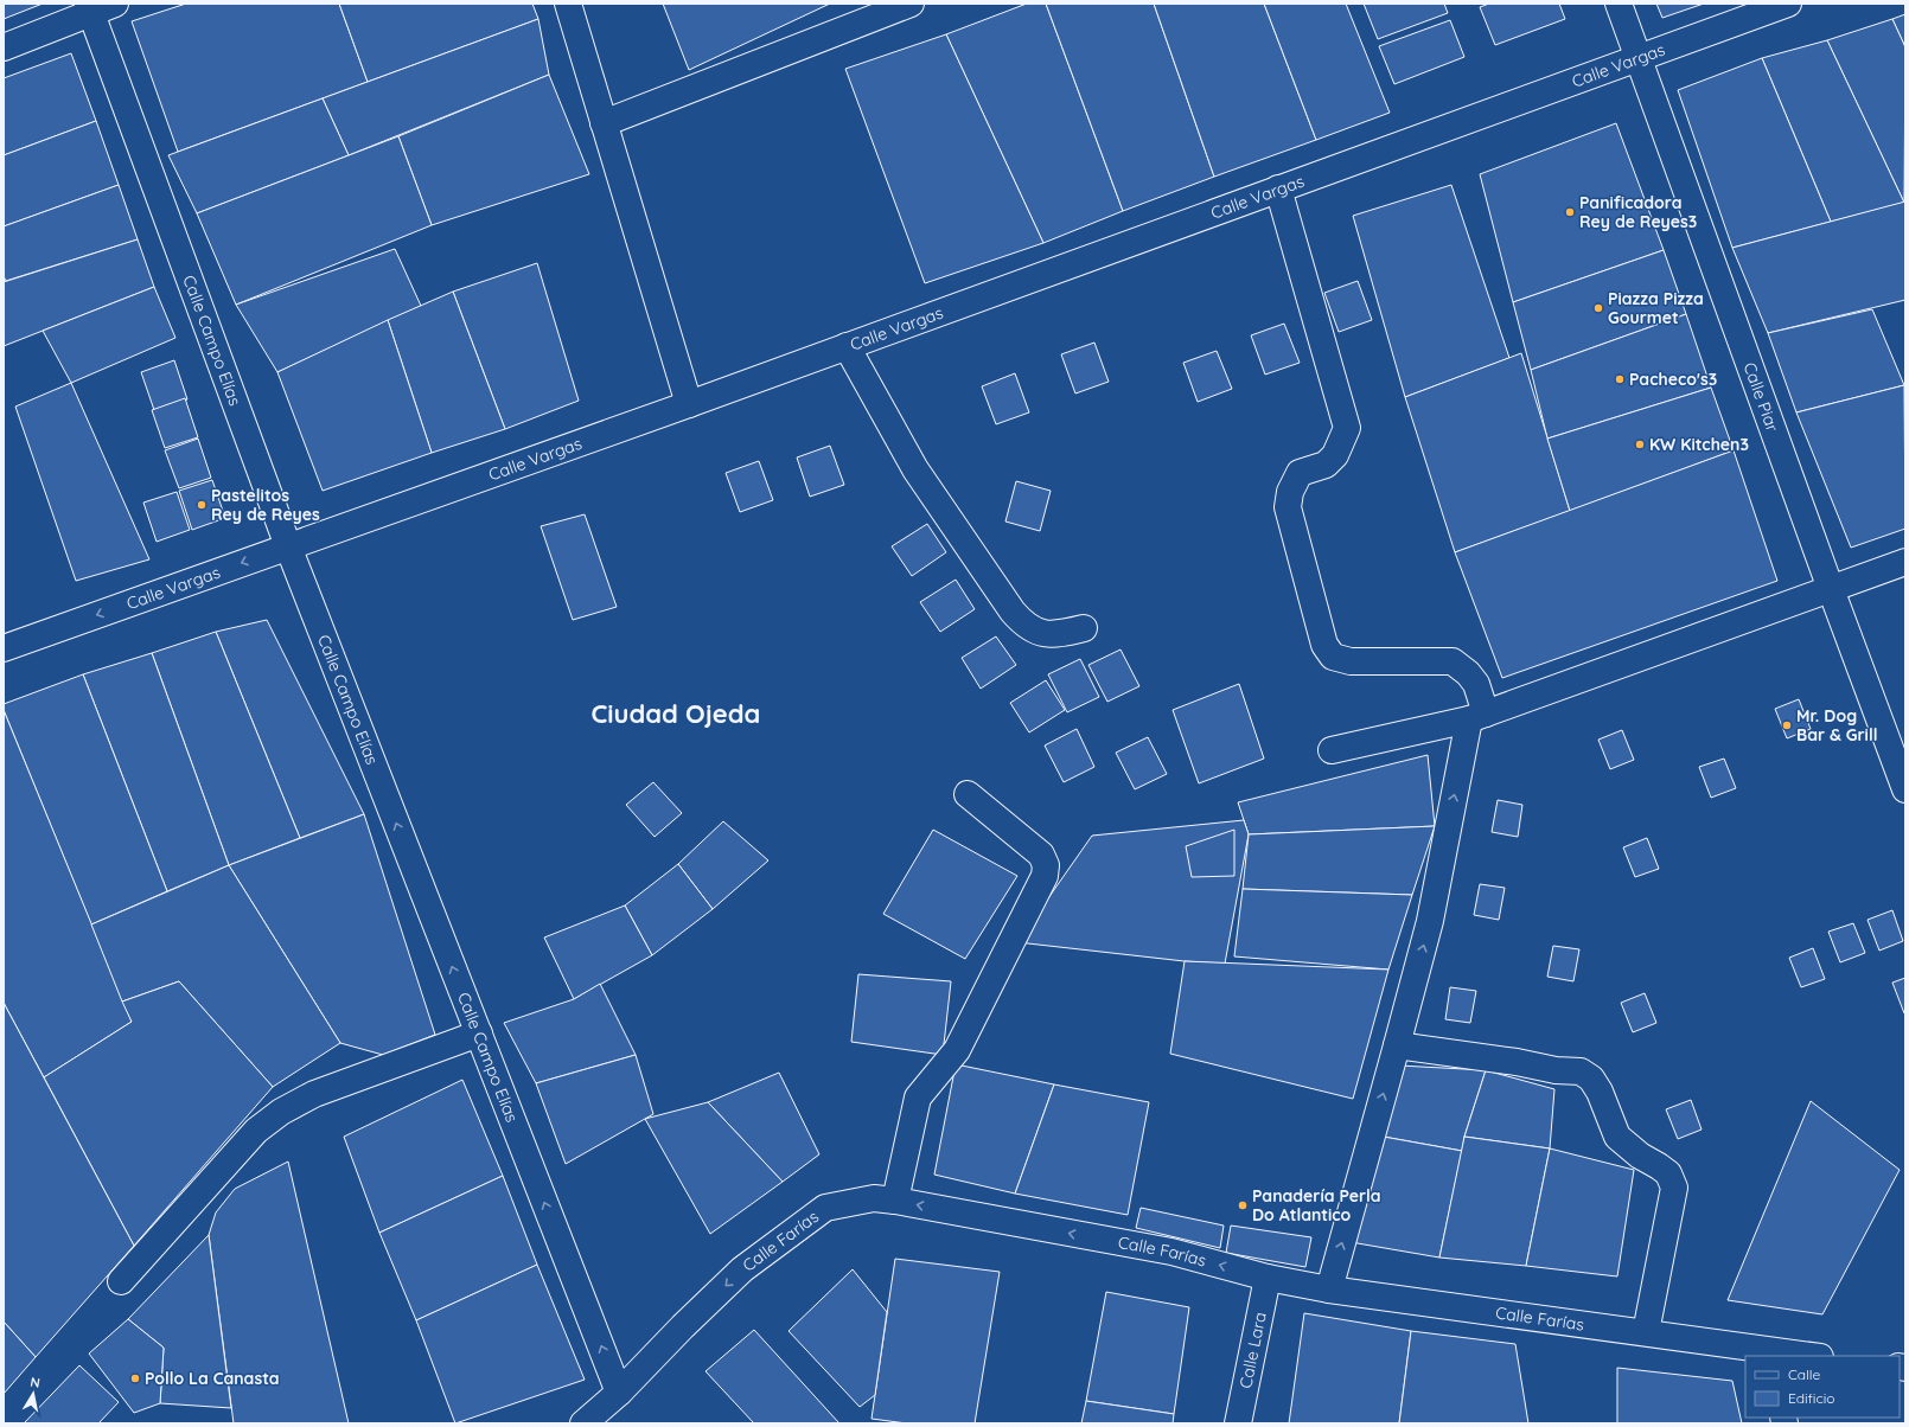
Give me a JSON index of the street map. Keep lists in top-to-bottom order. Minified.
{"streets":{"street":["Calle Vargas","Calle Campo Elías","Calle Piar","Calle Farías","Calle Lara"]},"crossings":[["Calle Vargas","Calle Campo Elías"],["Calle Vargas","Calle Piar"],["Calle Campo Elías","Calle Farías"],["Calle Farías","Calle Lara"]],"one_way":["Calle Campo Elías","Calle Farías"],"districts":["Ciudad Ojeda"],"places":["Panificadora Rey de Reyes3","Piazza Pizza Gourmet","Pacheco's3","KW Kitchen3","Pastelitos Rey de Reyes","Mr. Dog Bar & Grill","Panadería Perla Do Atlantico","Pollo La Canasta"],"legend":["Calle","Edificio"],"north":"top"}
